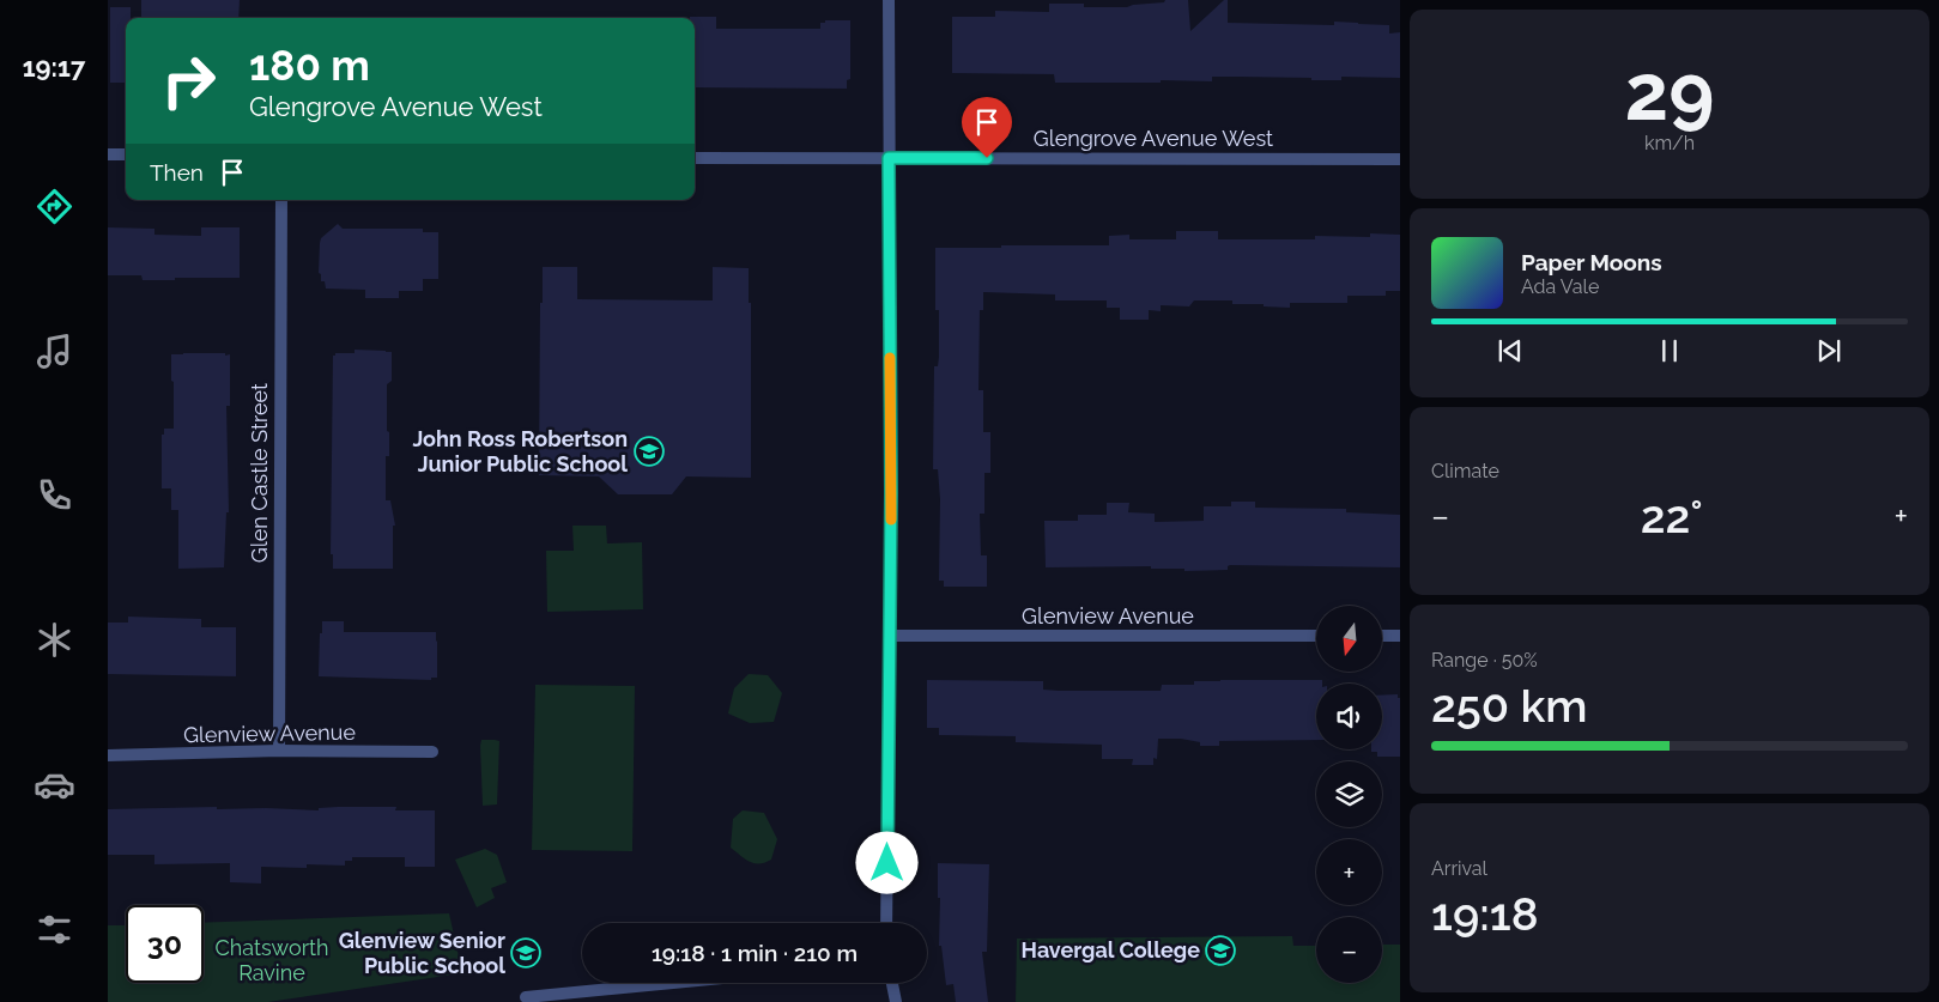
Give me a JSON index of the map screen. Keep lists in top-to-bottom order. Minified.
{"streets":{"street":["Glengrove Avenue West","Glen Castle Street","Glenview Avenue"]},"crossings":[["Glen Castle Street","Glenview Avenue"]],"parks":["Chatsworth Ravine"],"places":{"school or university":["John Ross Robertson Junior Public School","Havergal College","Glenview Senior Public School"]},"north":"bottom","page":{"tabs":"19:17","tile":[["29","km/h"],"Climate",["Range · 50%","250 km"],["Arrival","19:18"]],"turn":["180 m","Glengrove Avenue West"],"then":"Then","song":["Paper Moons","Ada Vale"],"heat":["−","22°","+"],"map_buttons":["+","−"],"limit":"30","trip":"19:18 · 1 min · 210 m"}}
